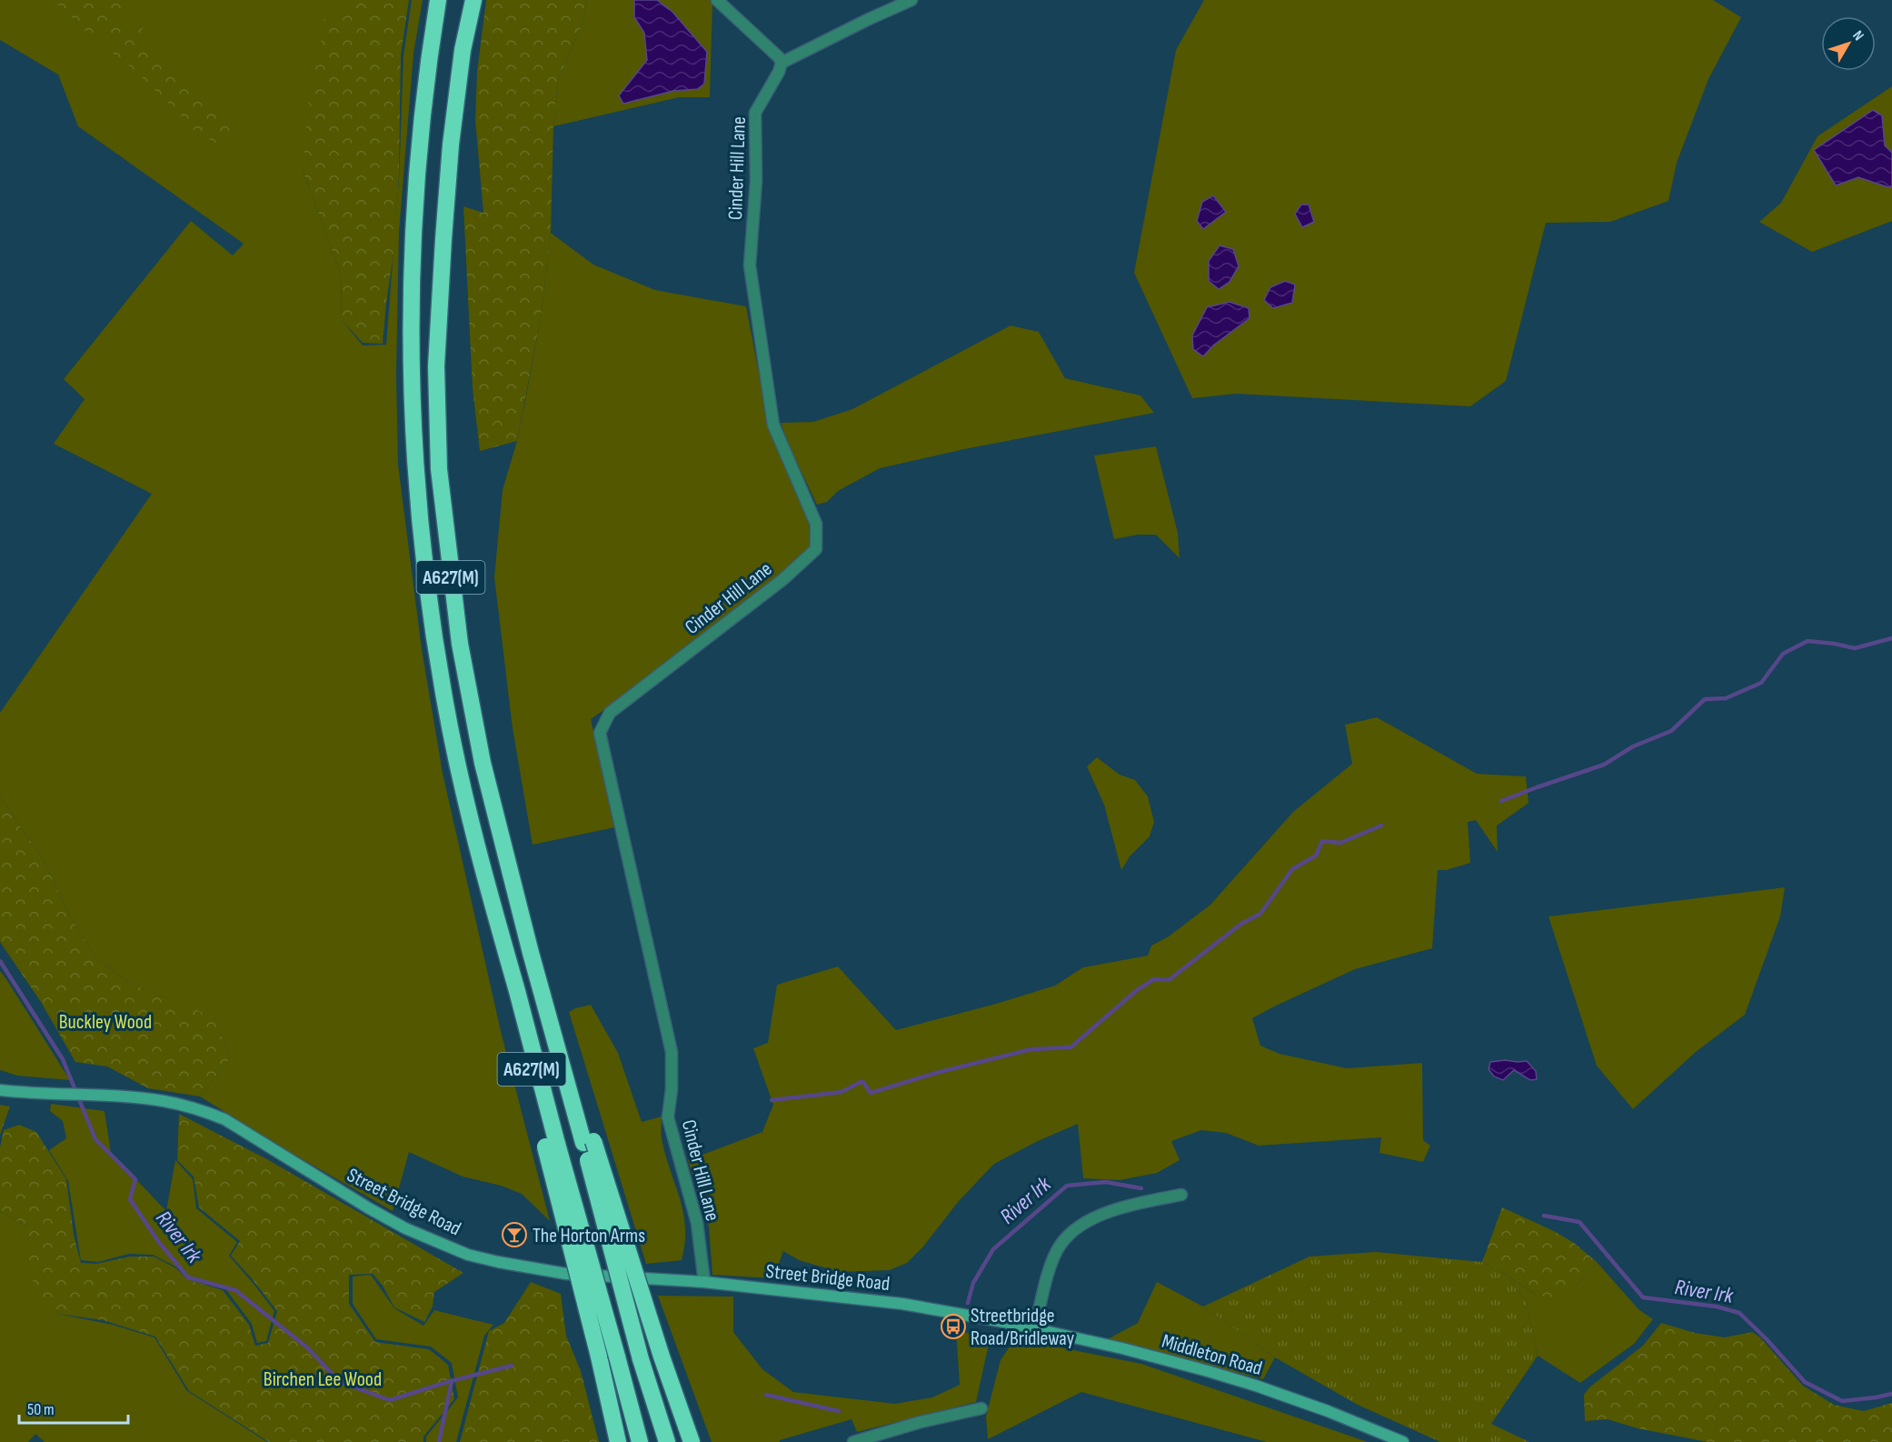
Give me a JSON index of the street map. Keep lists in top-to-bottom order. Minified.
{"streets":{"highway":["A627(M)"],"main road":["Street Bridge Road","Middleton Road"],"street":["Cinder Hill Lane"]},"crossings":[["Cinder Hill Lane","Street Bridge Road"],["Street Bridge Road","Middleton Road"]],"water":["River Irk"],"parks":["Buckley Wood","Birchen Lee Wood"],"places":{"bar":["The Horton Arms"],"bus stop":["Streetbridge Road/Bridleway"]},"scale_bar":"50 m","north":"top right"}
